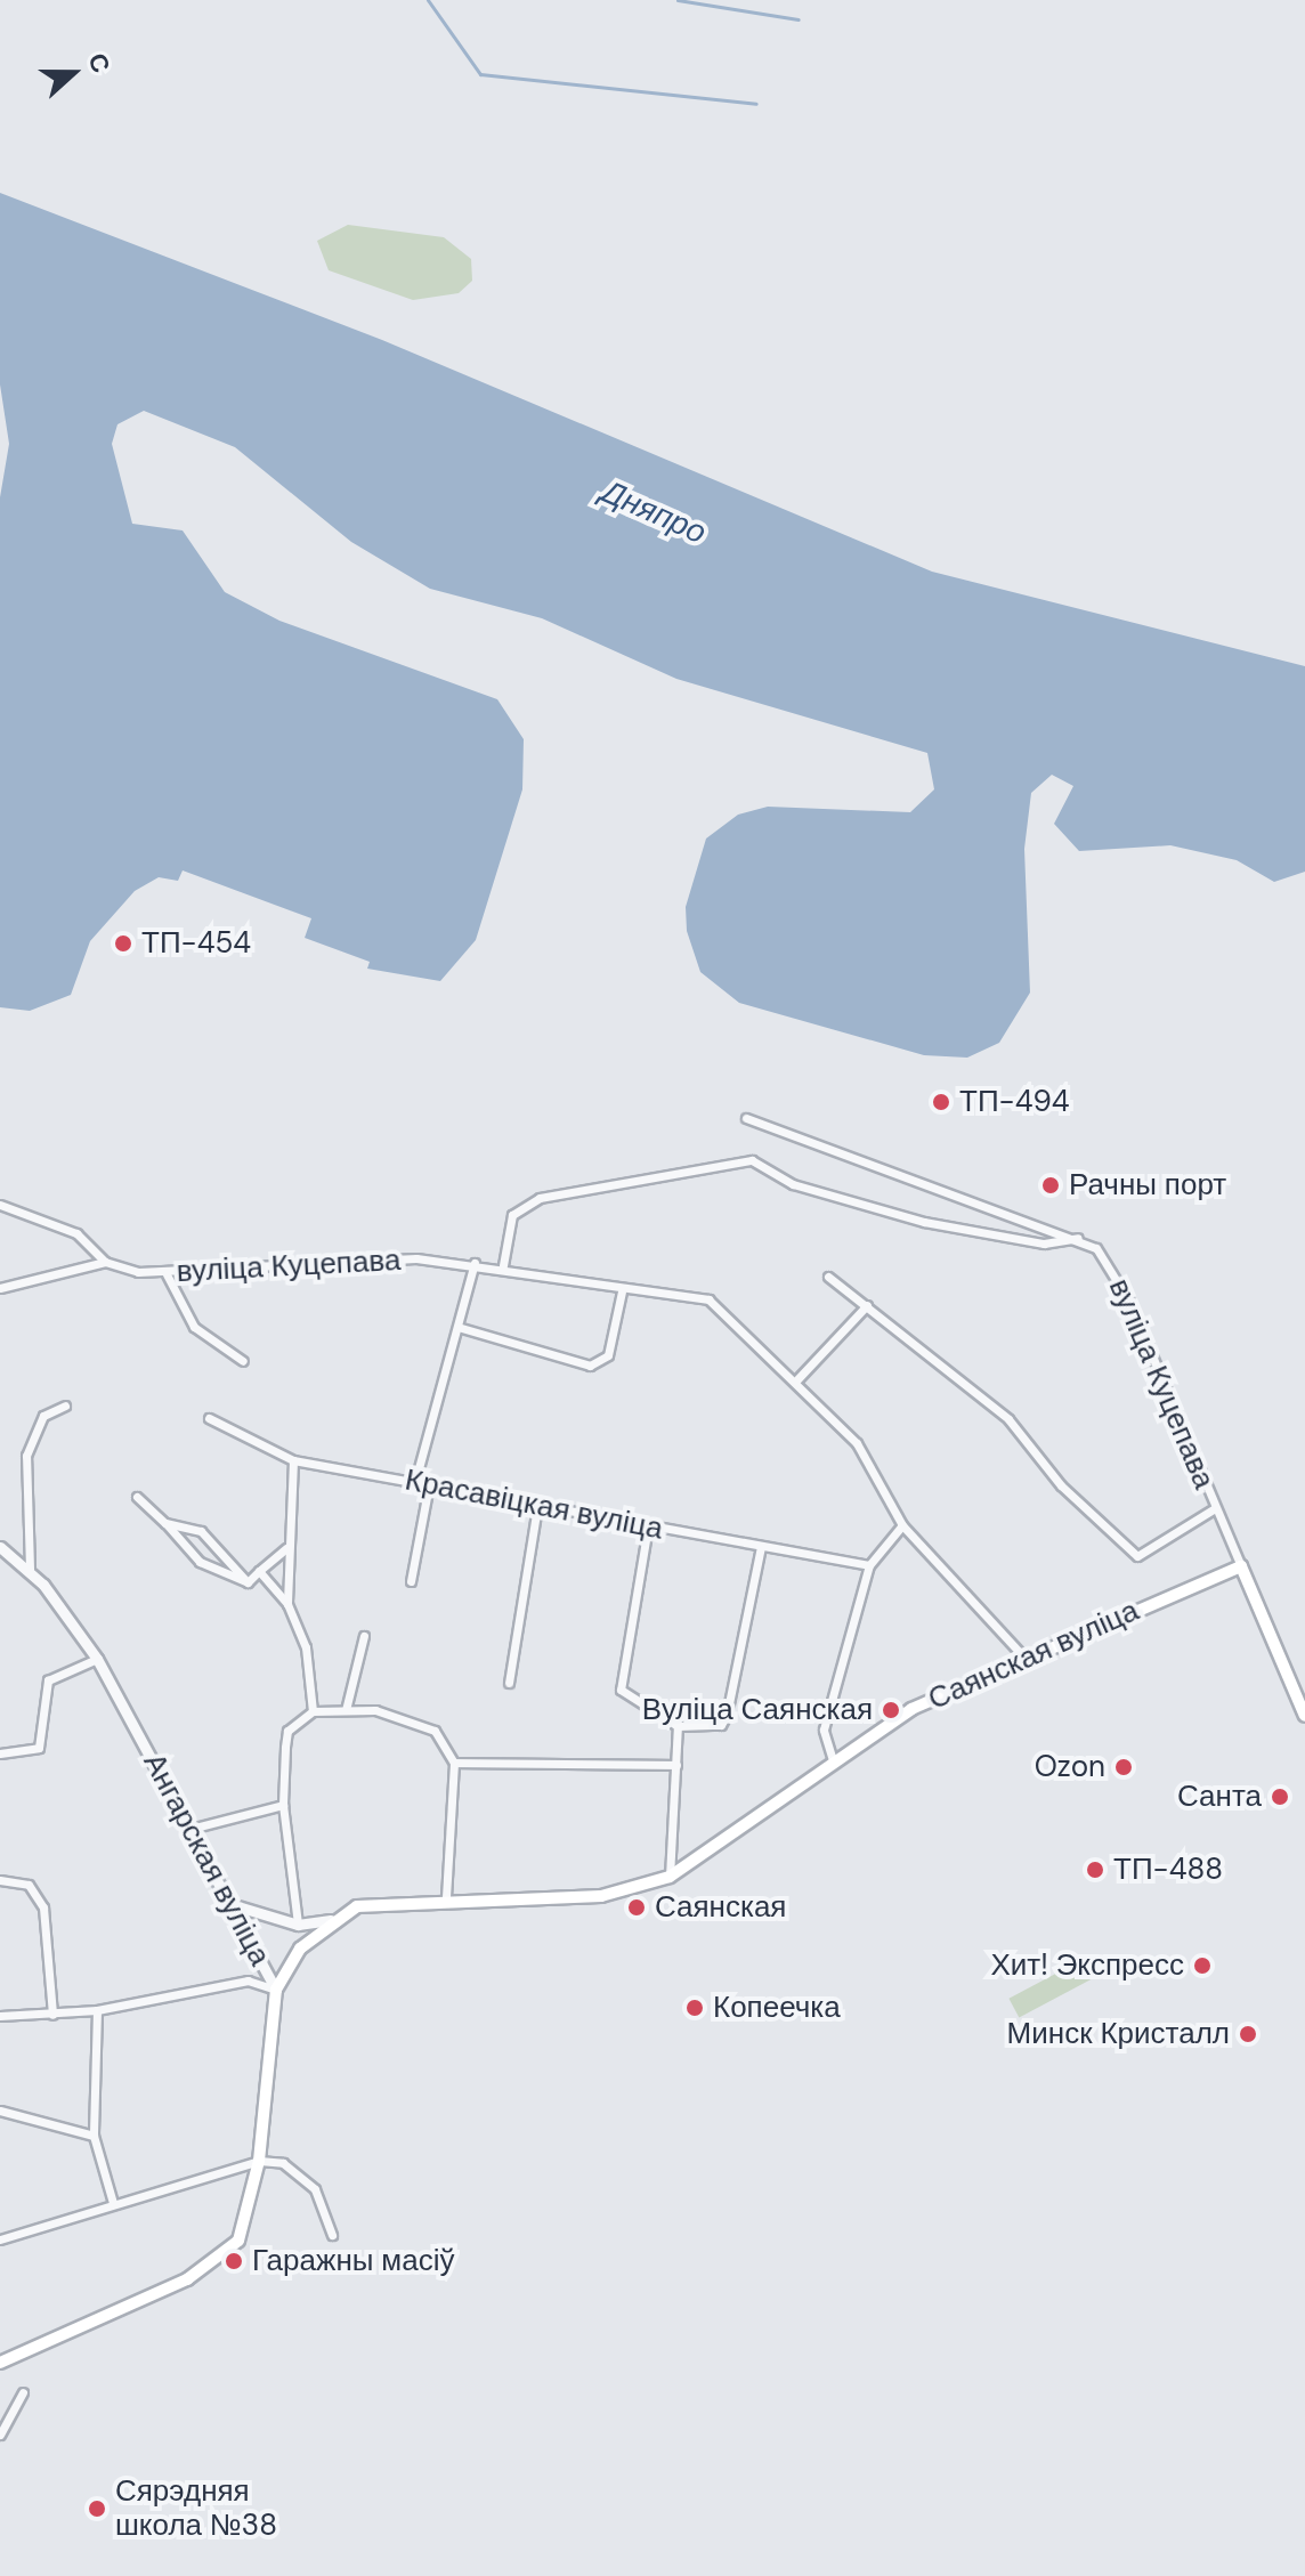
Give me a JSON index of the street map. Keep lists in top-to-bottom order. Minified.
{"streets":{"main road":["вуліца Куцепава","Саянская вуліца","Ангарская вуліца"],"street":["Красавіцкая вуліца"]},"crossings":[["вуліца Куцепава","Саянская вуліца"],["Саянская вуліца","Ангарская вуліца"]],"water":["Дняпро"],"places":["ТП-454","ТП-494","Рачны порт","Вуліца Саянская","Ozon","Санта","ТП-488","Саянская","Хит! Экспресс","Копеечка","Минск Кристалл","Гаражны масіў","Сярэдняя школа №38"],"north":"right"}
